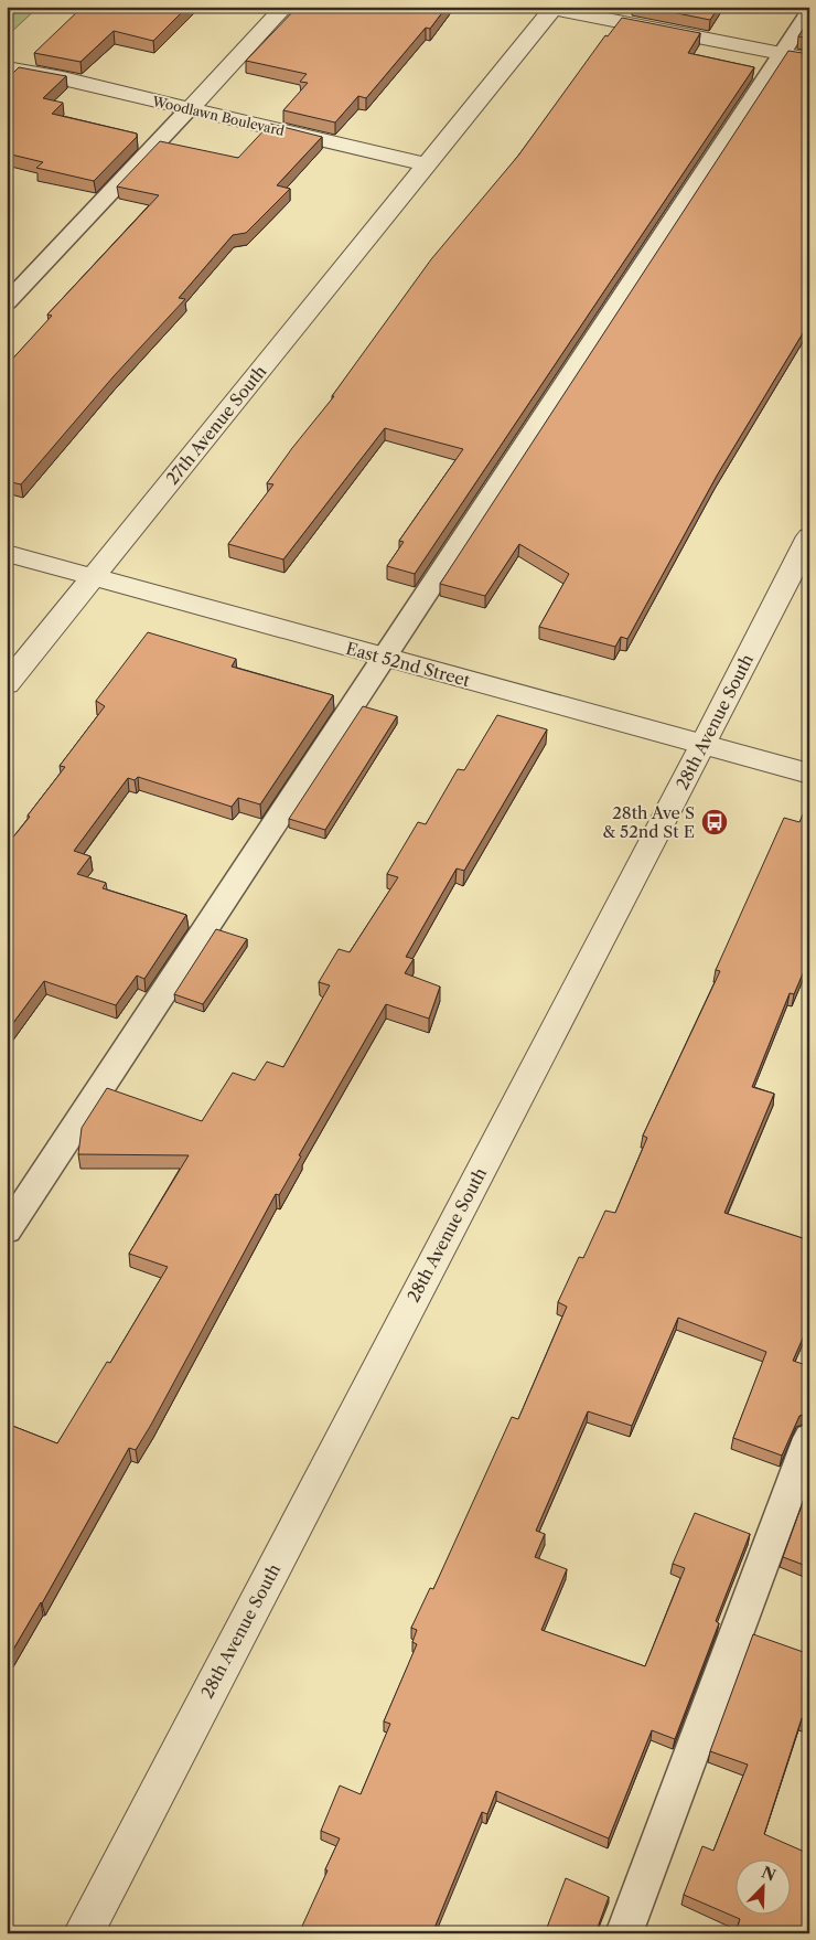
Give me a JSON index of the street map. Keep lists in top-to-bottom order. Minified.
{"streets":{"street":["Woodlawn Boulevard","27th Avenue South","East 52nd Street","28th Avenue South"]},"crossings":[["Woodlawn Boulevard","27th Avenue South"],["27th Avenue South","East 52nd Street"],["East 52nd Street","28th Avenue South"]],"places":{"bus stop":["28th Ave S & 52nd St E"]},"north":"top right"}
